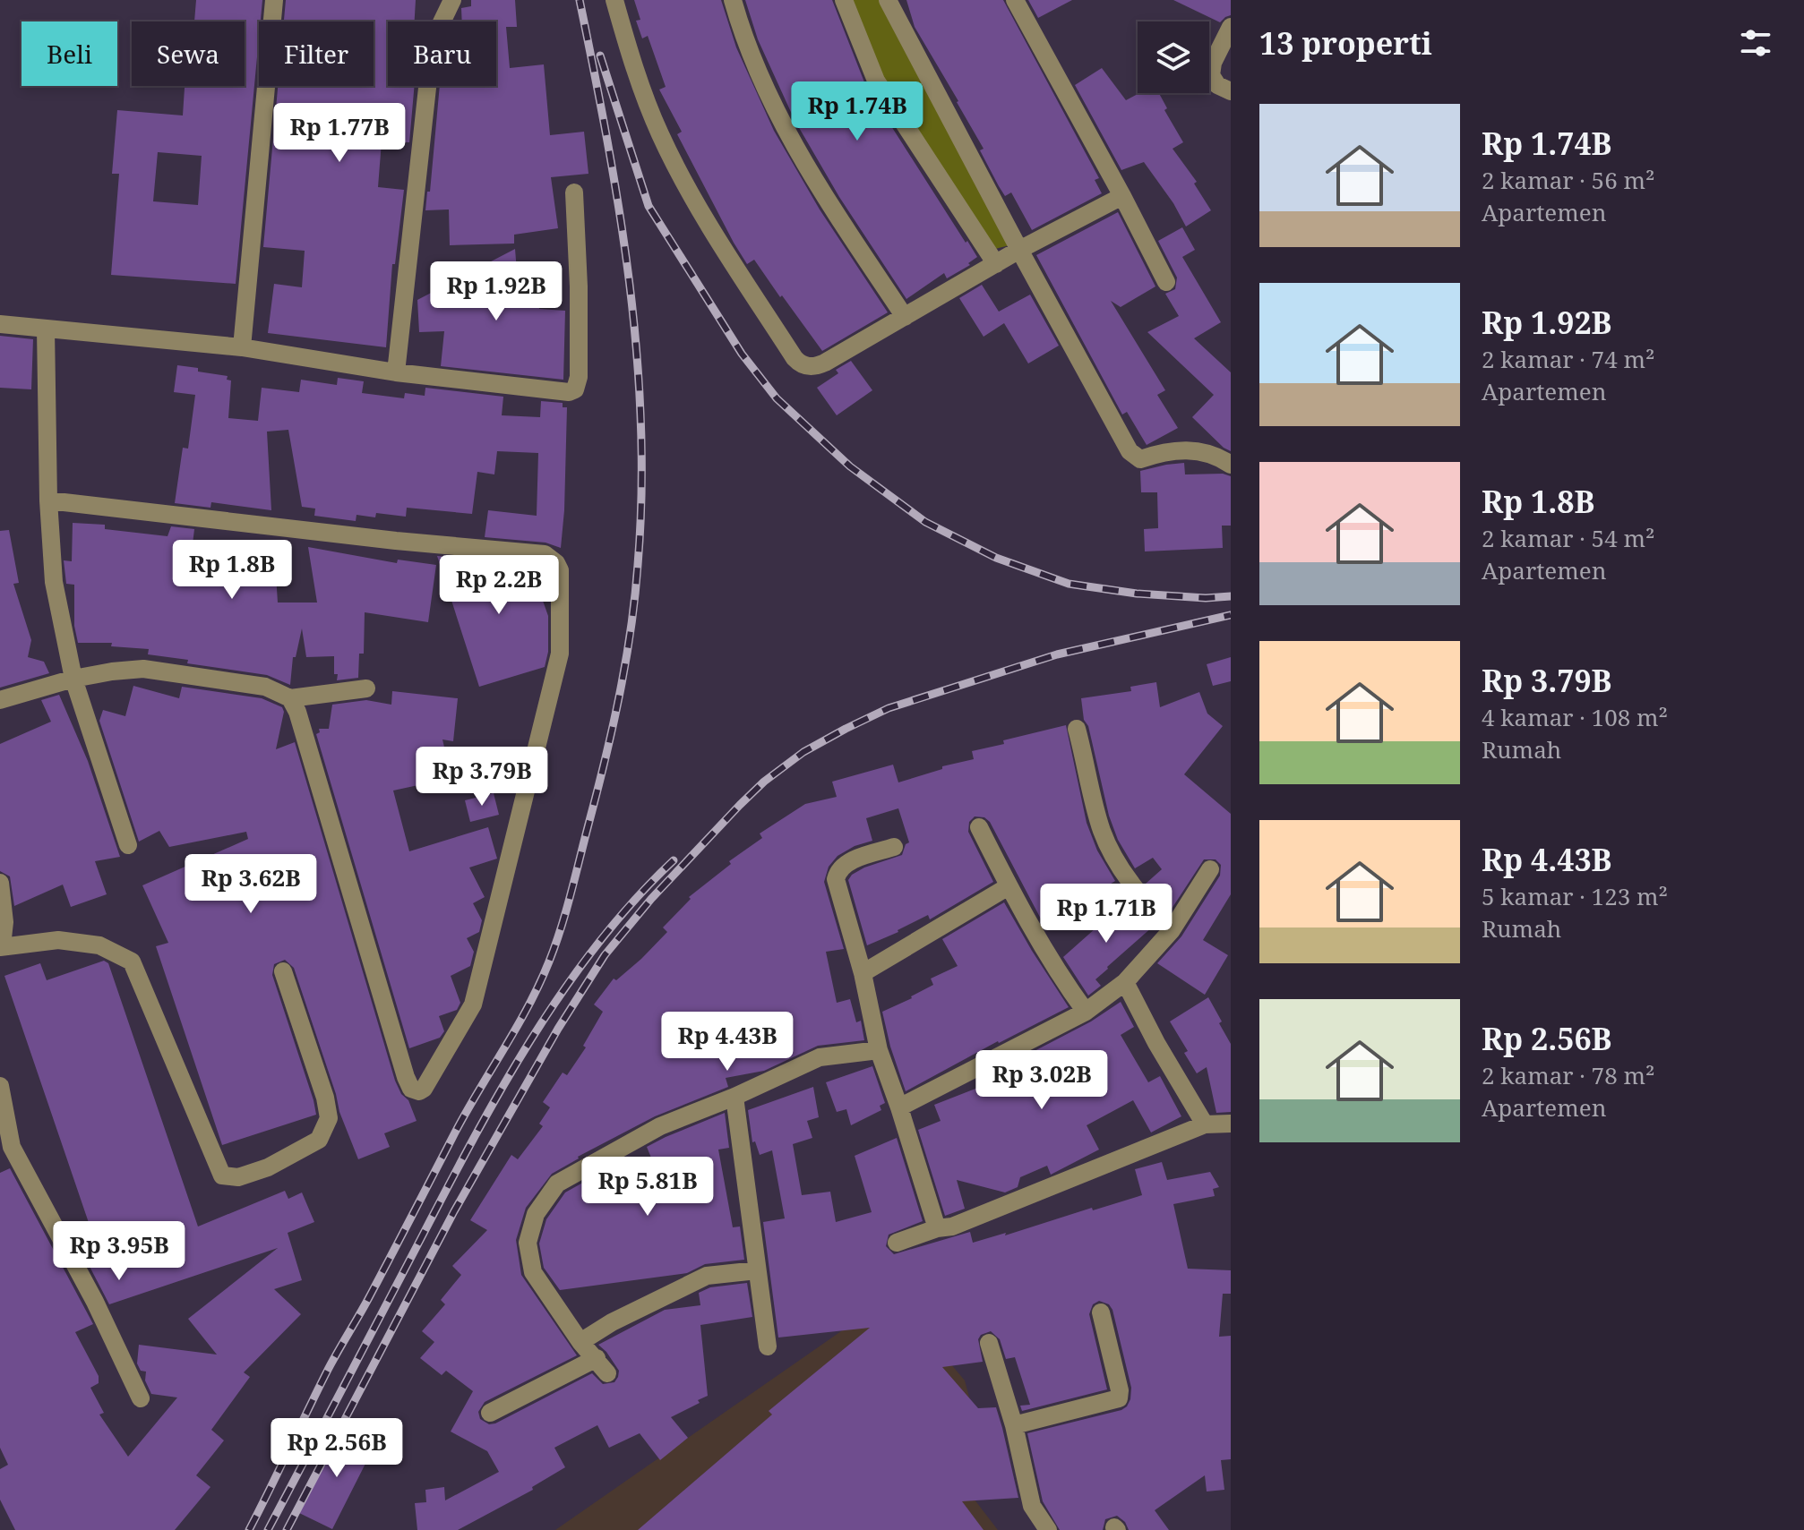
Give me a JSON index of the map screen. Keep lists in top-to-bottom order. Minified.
{"page":{"heading":"13 properti","chip":["Beli","Sewa","Filter","Baru"],"price":["Rp 1.74B","Rp 1.77B","Rp 1.92B","Rp 1.8B","Rp 2.2B","Rp 3.79B","Rp 3.62B","Rp 1.71B","Rp 4.43B","Rp 3.02B","Rp 5.81B","Rp 3.95B","Rp 2.56B"],"list":[{"name":"Rp 1.74B","note":"2 kamar · 56 m² · Apartemen"},{"name":"Rp 1.92B","note":"2 kamar · 74 m² · Apartemen"},{"name":"Rp 1.8B","note":"2 kamar · 54 m² · Apartemen"},{"name":"Rp 3.79B","note":"4 kamar · 108 m² · Rumah"},{"name":"Rp 4.43B","note":"5 kamar · 123 m² · Rumah"},{"name":"Rp 2.56B","note":"2 kamar · 78 m² · Apartemen"}]}}
